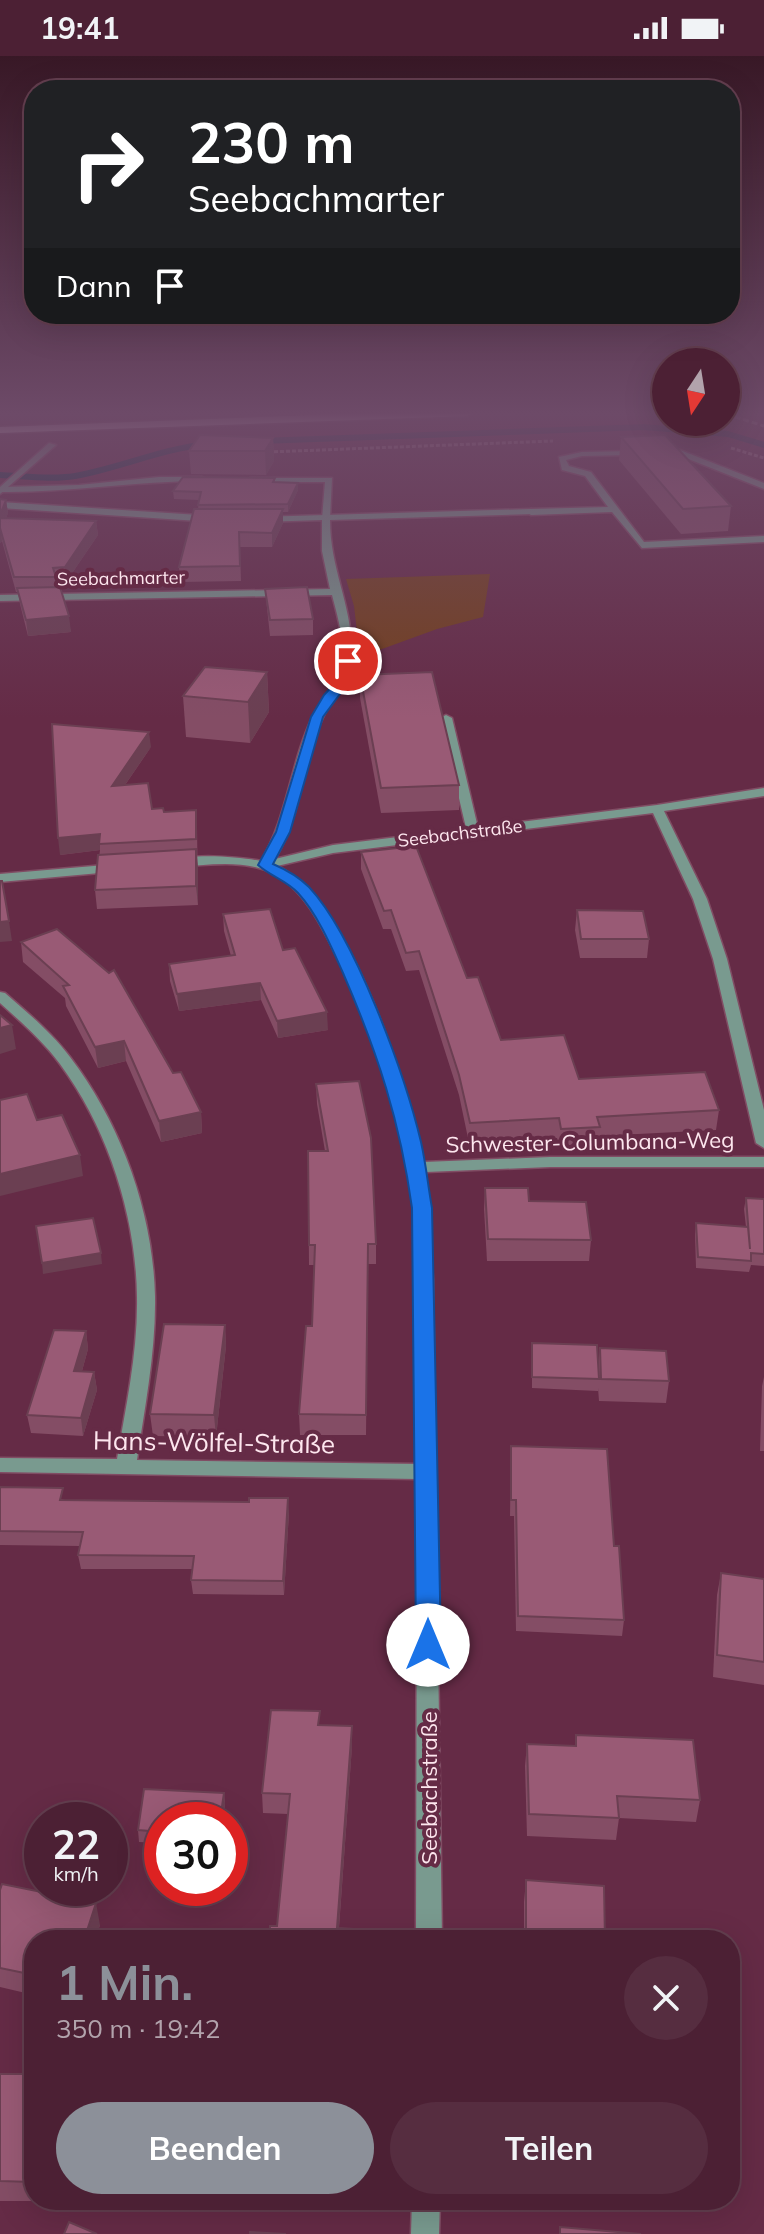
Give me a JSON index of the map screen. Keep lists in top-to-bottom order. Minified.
{"streets":{"street":["Seebachmarter","Seebachstraße","Schwester-Columbana-Weg","Hans-Wölfel-Straße"]},"crossings":[["Seebachstraße","Schwester-Columbana-Weg"],["Seebachstraße","Hans-Wölfel-Straße"]],"north":"bottom","page":{"status":"19:41","turn":["230 m","Seebachmarter"],"then":"Dann","speed":"22 km/h","limit":"30","heading":["1 Min.","350 m · 19:42"],"buttons":["Beenden","Teilen"]}}
